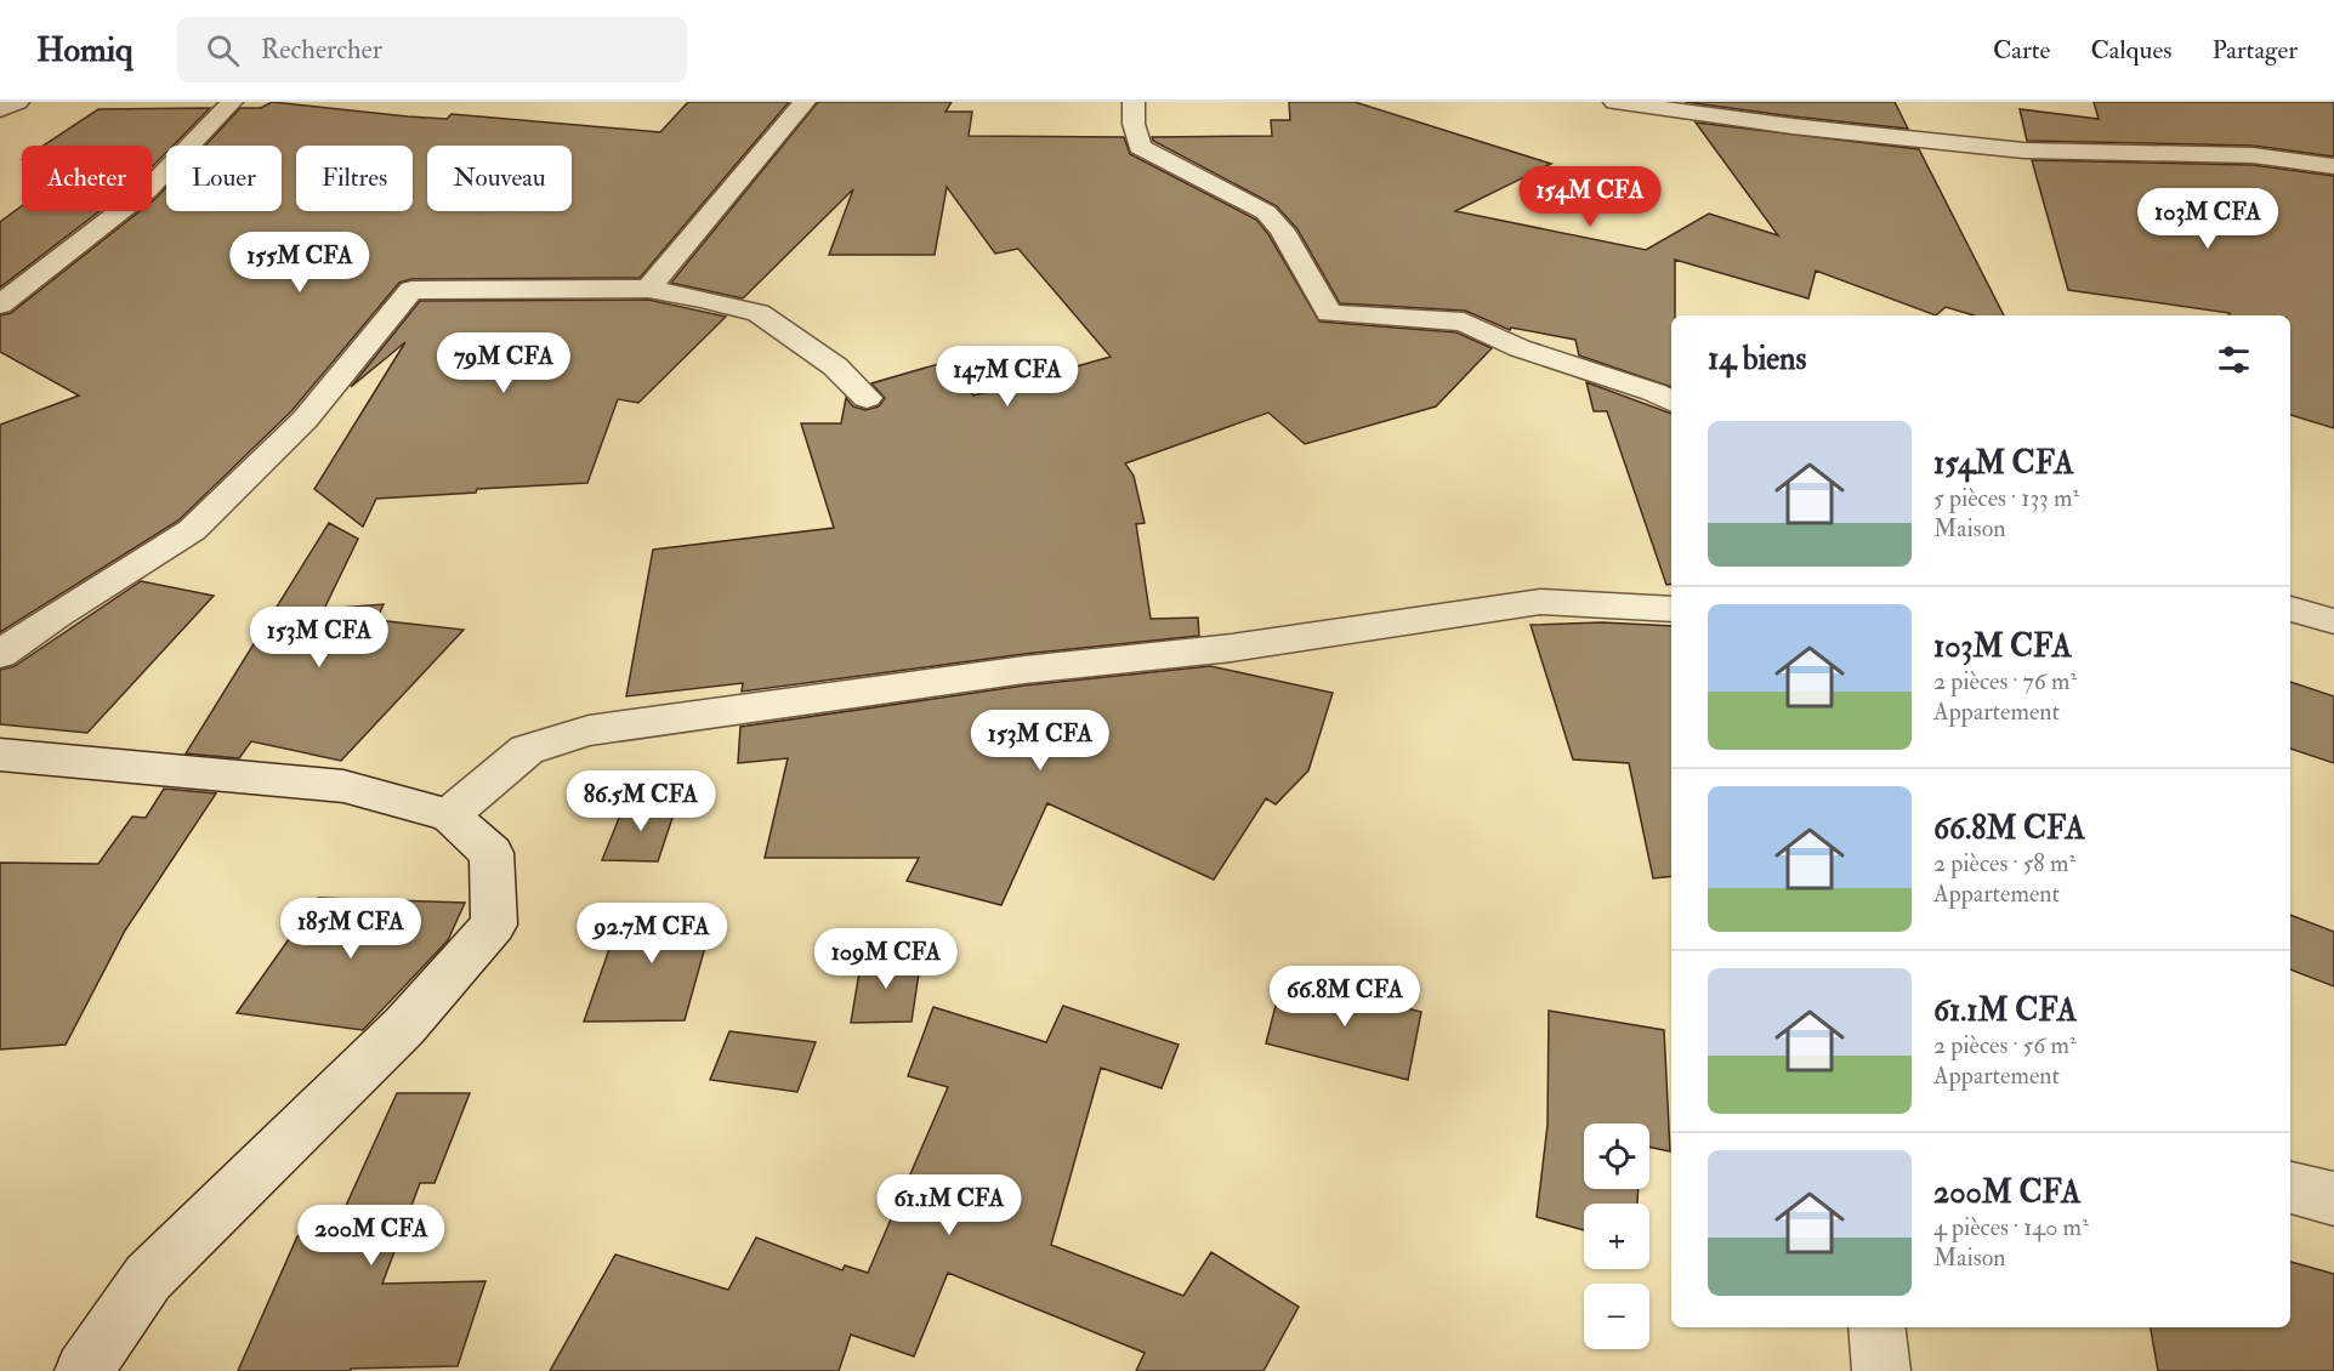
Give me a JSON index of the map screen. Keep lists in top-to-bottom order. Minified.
{"page":{"header":"Homiq","search":"Rechercher","nav":["Carte","Calques","Partager"],"chip":["Acheter","Louer","Filtres","Nouveau"],"price":["154M CFA","103M CFA","155M CFA","79M CFA","147M CFA","153M CFA","153M CFA","86.5M CFA","185M CFA","92.7M CFA","109M CFA","66.8M CFA","61.1M CFA","200M CFA"],"heading":"14 biens","list":[{"name":"154M CFA","note":"5 pièces · 133 m² · Maison"},{"name":"103M CFA","note":"2 pièces · 76 m² · Appartement"},{"name":"66.8M CFA","note":"2 pièces · 58 m² · Appartement"},{"name":"61.1M CFA","note":"2 pièces · 56 m² · Appartement"},{"name":"200M CFA","note":"4 pièces · 140 m² · Maison"}],"map_buttons":["+","−"]}}
